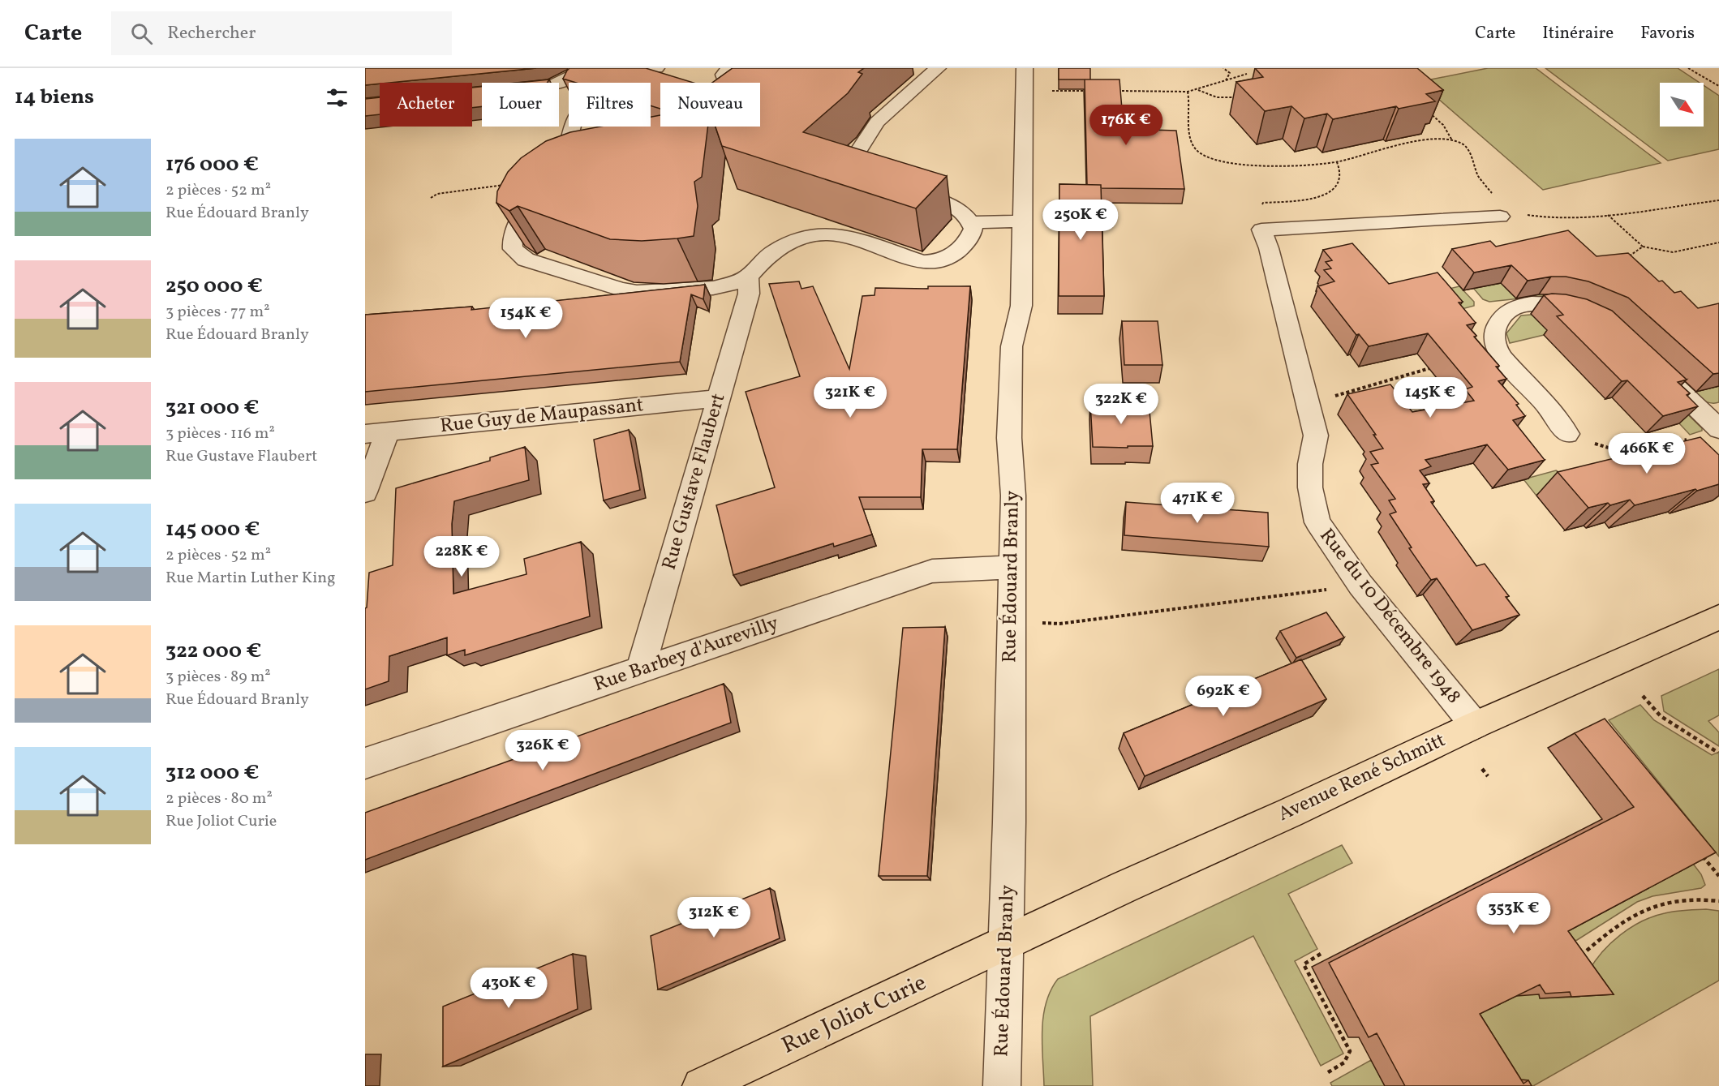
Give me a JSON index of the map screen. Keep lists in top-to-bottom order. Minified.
{"streets":{"main road":["Avenue René Schmitt","Rue Joliot Curie"],"street":["Rue Guy de Maupassant","Rue Gustave Flaubert","Rue Édouard Branly","Rue du 10 Décembre 1948","Rue Barbey d'Aurevilly"]},"crossings":[["Rue Guy de Maupassant","Rue Gustave Flaubert"],["Rue Gustave Flaubert","Rue Barbey d'Aurevilly"],["Rue Édouard Branly","Rue Barbey d'Aurevilly"],["Rue Édouard Branly","Avenue René Schmitt"],["Rue Édouard Branly","Rue Joliot Curie"],["Rue du 10 Décembre 1948","Avenue René Schmitt"],["Avenue René Schmitt","Rue Joliot Curie"]],"north":"bottom right","page":{"header":"Carte","search":"Rechercher","nav":["Carte","Itinéraire","Favoris"],"heading":"14 biens","chip":["Acheter","Louer","Filtres","Nouveau"],"price":["176K €","250K €","154K €","321K €","145K €","322K €","466K €","471K €","228K €","692K €","326K €","353K €","312K €","430K €"],"list":[{"name":"176 000 €","note":"2 pièces · 52 m² · Rue Édouard Branly"},{"name":"250 000 €","note":"3 pièces · 77 m² · Rue Édouard Branly"},{"name":"321 000 €","note":"3 pièces · 116 m² · Rue Gustave Flaubert"},{"name":"145 000 €","note":"2 pièces · 52 m² · Rue Martin Luther King"},{"name":"322 000 €","note":"3 pièces · 89 m² · Rue Édouard Branly"},{"name":"312 000 €","note":"2 pièces · 80 m² · Rue Joliot Curie"}]}}
